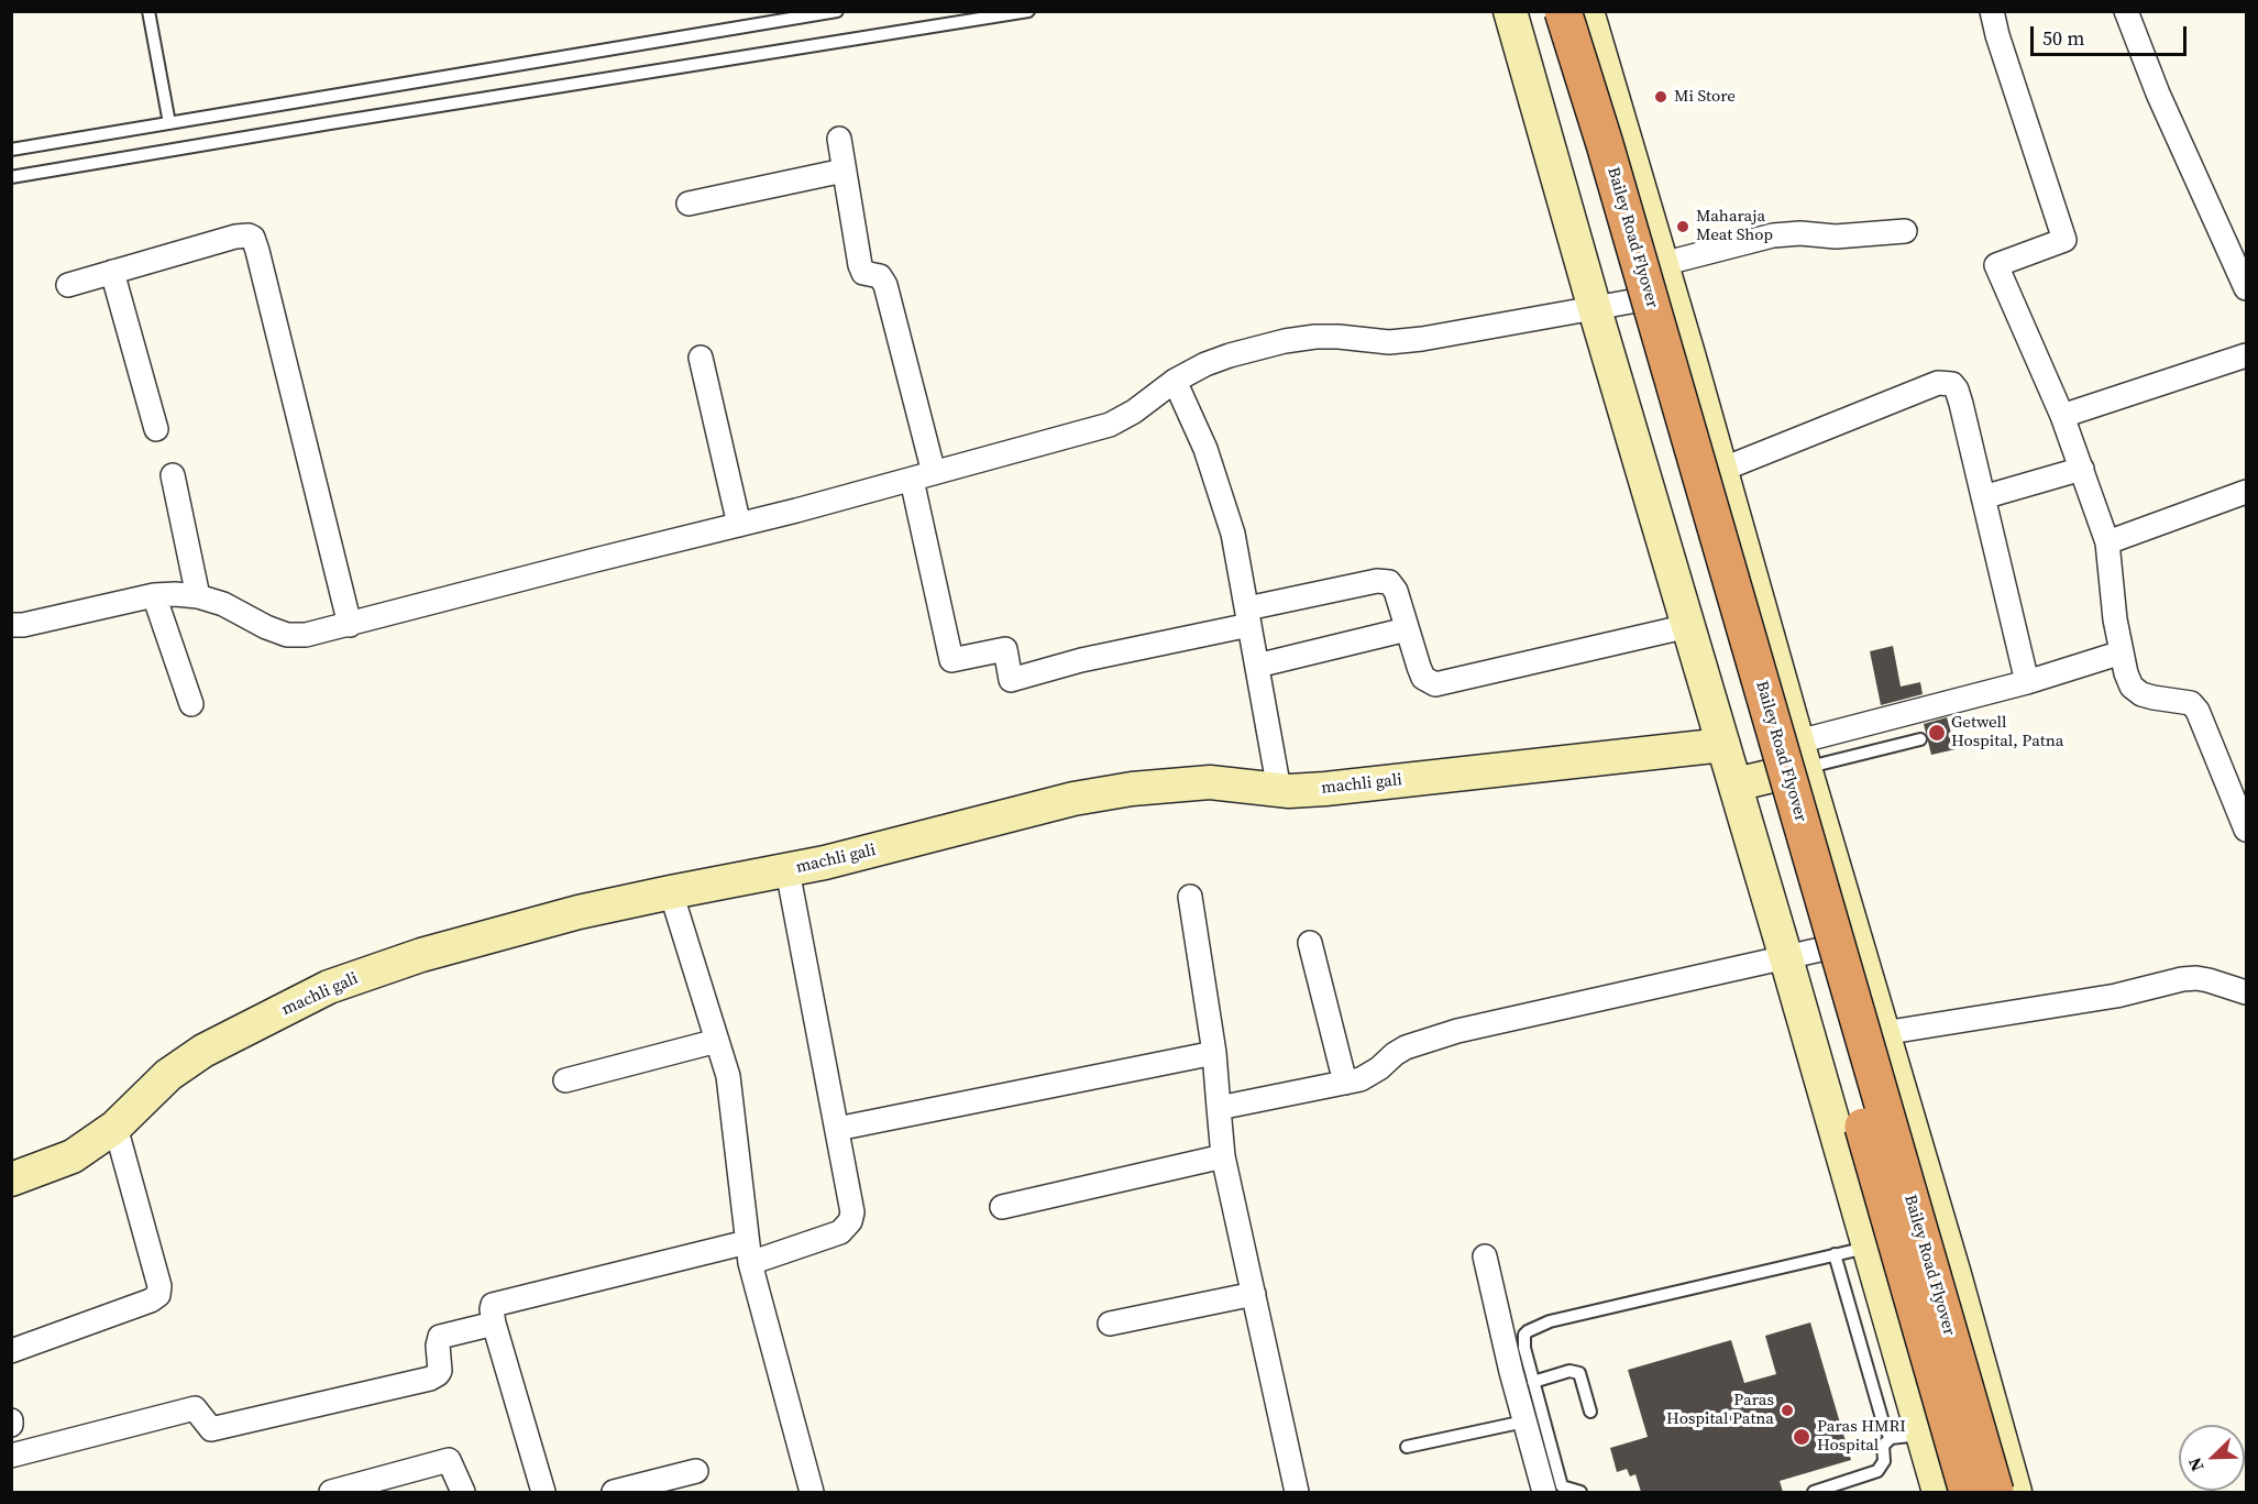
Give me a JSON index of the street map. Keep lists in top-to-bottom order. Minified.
{"streets":{"highway":["Bailey Road Flyover"],"main road":["machli gali"]},"places":["Mi Store","Maharaja Meat Shop","Getwell Hospital, Patna","Paras Hospital Patna","Paras HMRI Hospital"],"scale_bar":"50 m","north":"bottom left"}
